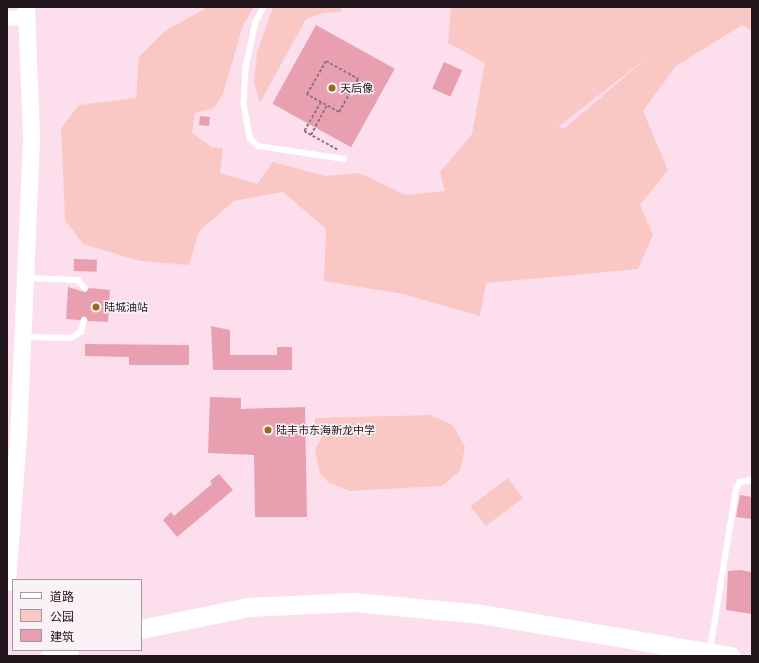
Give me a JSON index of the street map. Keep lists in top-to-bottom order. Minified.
{"places":["天后像","陆城油站","陆丰市东海新龙中学"],"legend":["道路","公园","建筑"]}
